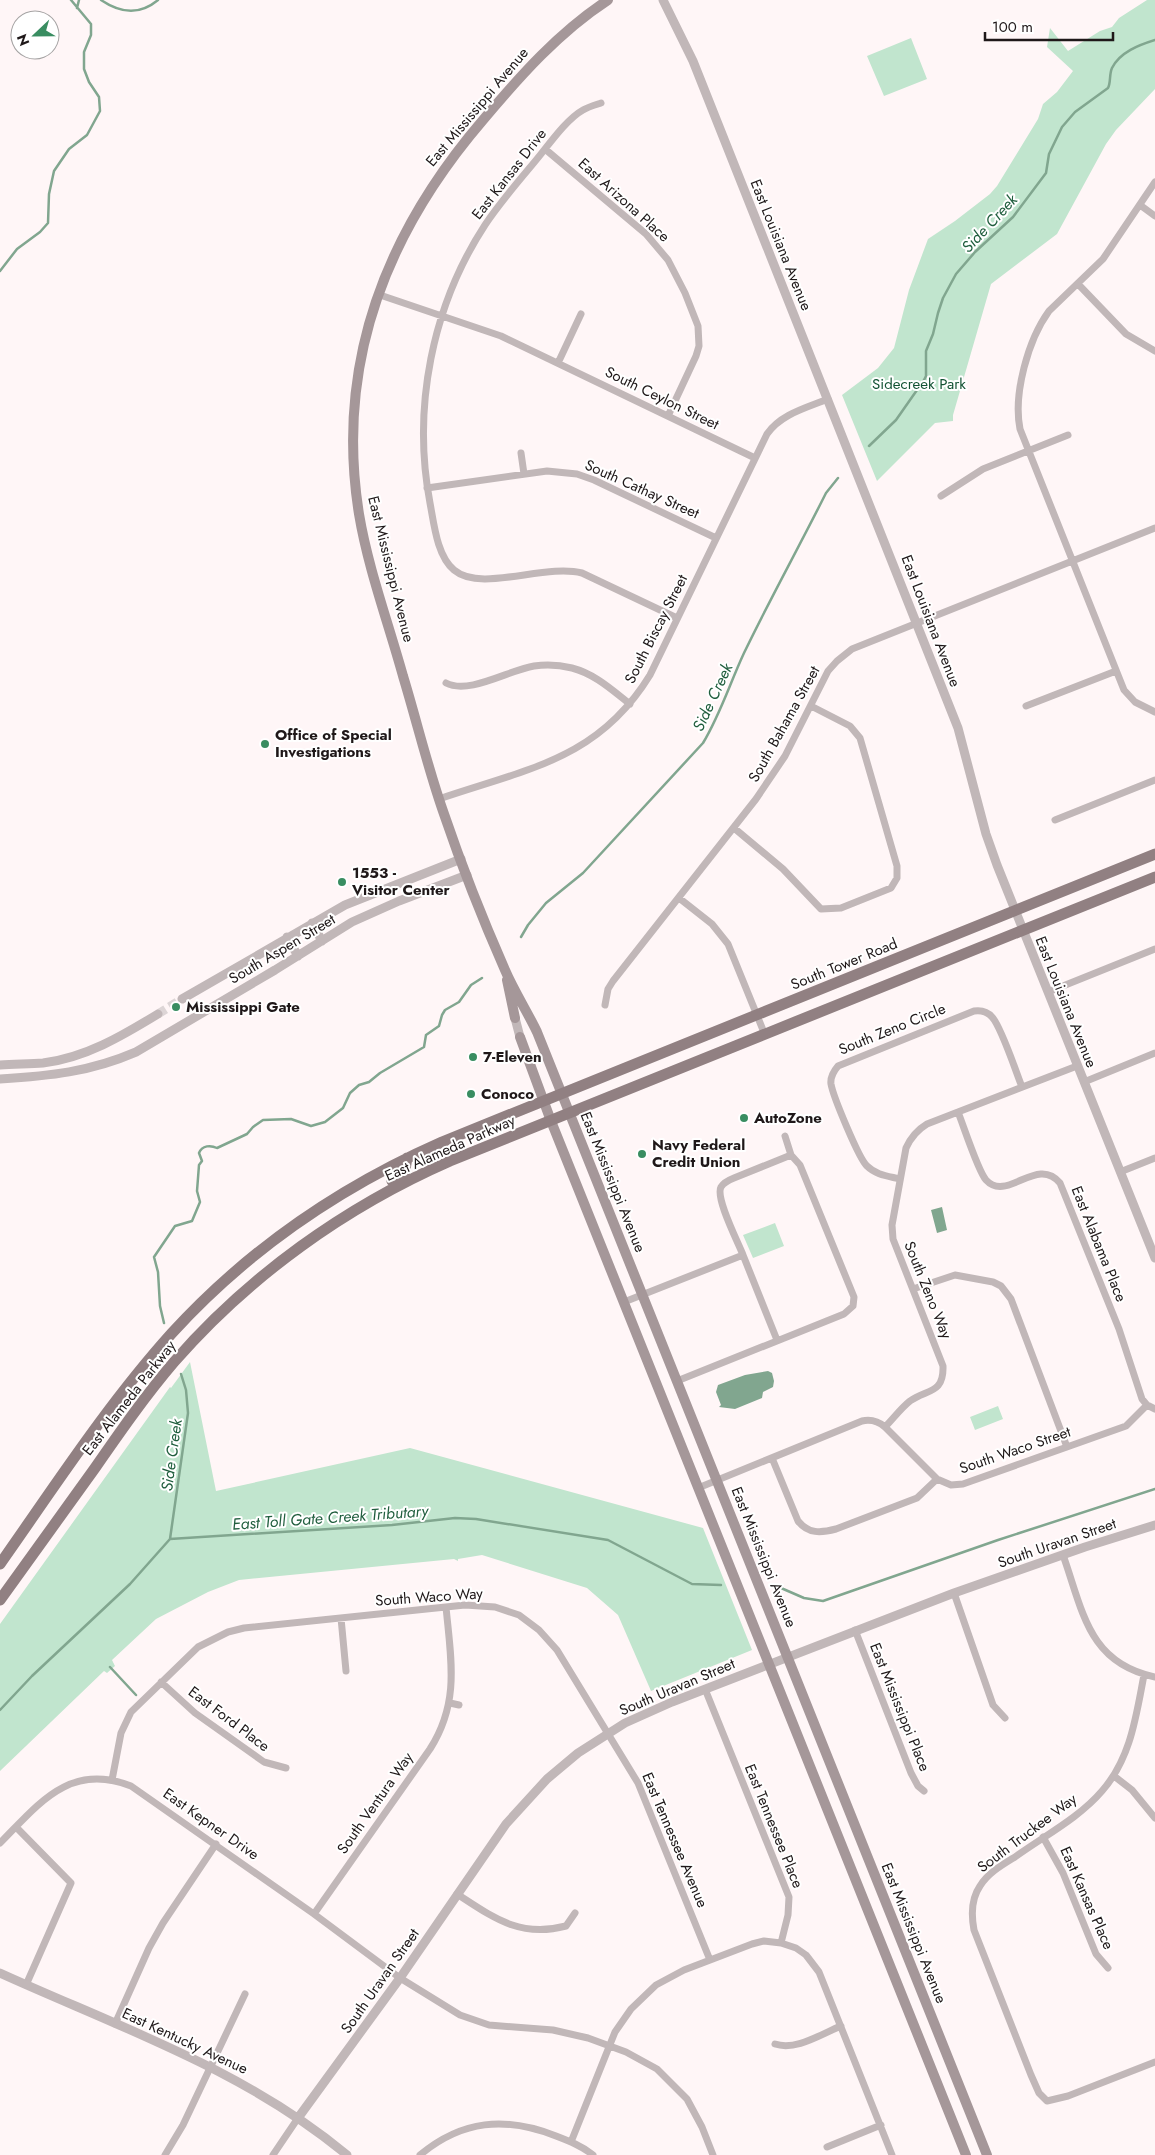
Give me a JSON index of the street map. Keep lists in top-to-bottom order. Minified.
{"streets":{"main road":["East Mississippi Avenue","South Tower Road","East Alameda Parkway"],"street":["East Kansas Drive","East Arizona Place","East Louisiana Avenue","South Ceylon Street","South Cathay Street","South Biscay Street","South Bahama Street","South Aspen Street","South Zeno Circle","East Alabama Place","South Zeno Way","South Waco Street","South Uravan Street","South Waco Way","East Mississippi Place","East Ford Place","South Ventura Way","East Kepner Drive","East Tennessee Place","South Truckee Way","East Tennessee Avenue","East Kansas Place","East Kentucky Avenue"]},"crossings":[["East Mississippi Avenue","South Ceylon Street"],["East Mississippi Avenue","South Biscay Street"],["East Mississippi Avenue","South Aspen Street"],["East Mississippi Avenue","South Tower Road"],["East Mississippi Avenue","East Alameda Parkway"],["East Mississippi Avenue","South Uravan Street"],["East Kansas Drive","East Arizona Place"],["East Kansas Drive","South Ceylon Street"],["East Kansas Drive","South Cathay Street"],["East Kansas Drive","South Biscay Street"],["East Arizona Place","South Ceylon Street"],["East Louisiana Avenue","South Biscay Street"],["East Louisiana Avenue","South Bahama Street"],["East Louisiana Avenue","South Tower Road"],["East Louisiana Avenue","South Zeno Way"],["South Ceylon Street","South Biscay Street"],["South Cathay Street","South Biscay Street"],["South Tower Road","East Alameda Parkway"],["South Zeno Circle","South Zeno Way"],["East Alabama Place","South Zeno Way"],["East Alabama Place","South Waco Street"],["South Uravan Street","South Waco Way"],["South Uravan Street","East Mississippi Place"],["South Uravan Street","East Kepner Drive"],["South Uravan Street","East Tennessee Place"],["South Uravan Street","East Tennessee Avenue"],["South Uravan Street","East Kentucky Avenue"],["South Waco Way","East Ford Place"],["South Waco Way","South Ventura Way"],["South Waco Way","East Kepner Drive"],["South Waco Way","East Tennessee Avenue"],["South Ventura Way","East Kepner Drive"],["South Truckee Way","East Kansas Place"]],"water":["Side Creek","East Toll Gate Creek Tributary"],"parks":["Sidecreek Park"],"places":["Office of Special Investigations","1553 - Visitor Center","Mississippi Gate","7-Eleven","Conoco","AutoZone","Navy Federal Credit Union"],"scale_bar":"100 m","north":"left"}
